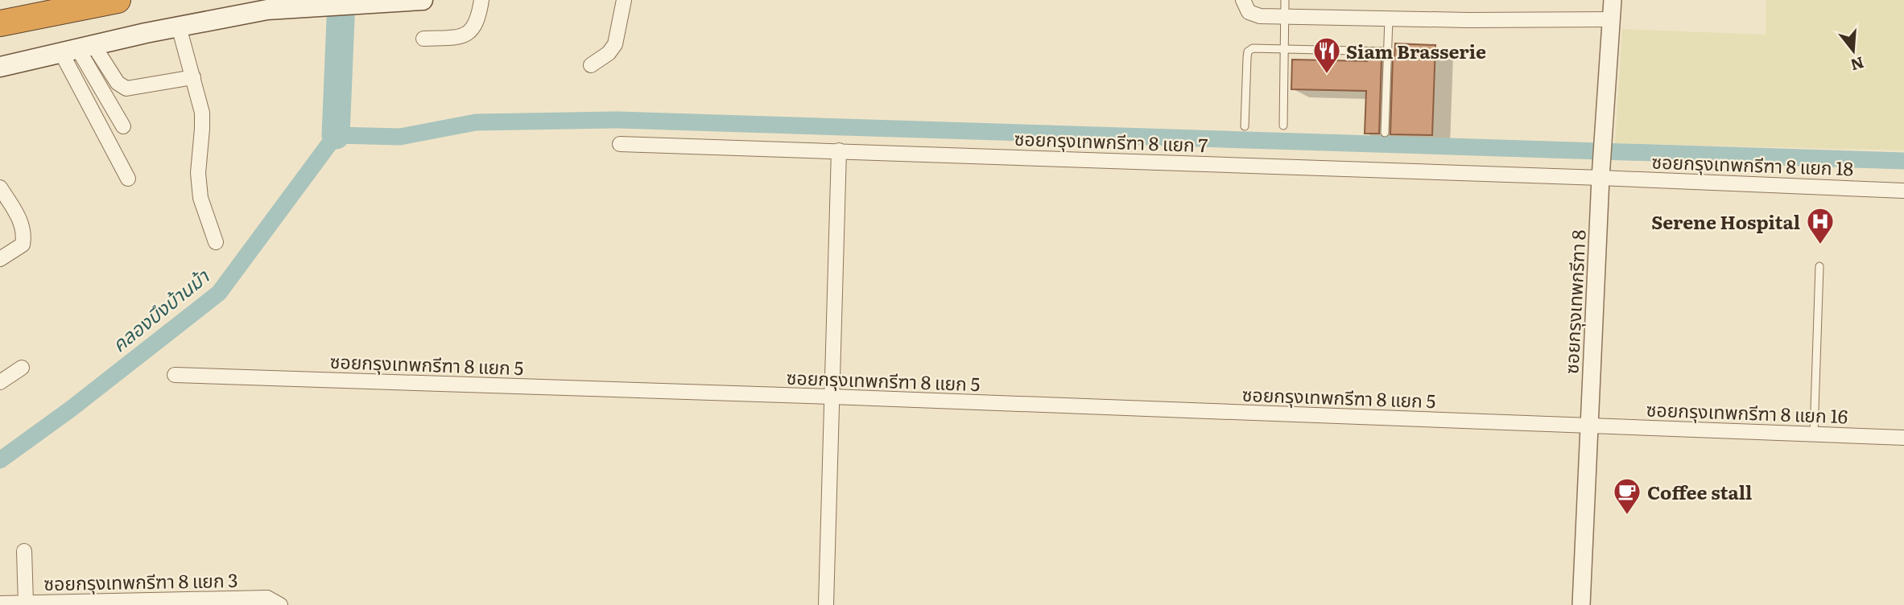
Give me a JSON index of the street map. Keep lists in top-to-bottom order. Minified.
{"streets":{"street":["ซอยกรุงเทพกรีฑา 8 แยก 7","ซอยกรุงเทพกรีฑา 8 แยก 18","ซอยกรุงเทพกรีฑา 8","ซอยกรุงเทพกรีฑา 8 แยก 5","ซอยกรุงเทพกรีฑา 8 แยก 16","ซอยกรุงเทพกรีฑา 8 แยก 3"]},"crossings":[["ซอยกรุงเทพกรีฑา 8 แยก 7","ซอยกรุงเทพกรีฑา 8 แยก 18"],["ซอยกรุงเทพกรีฑา 8 แยก 7","ซอยกรุงเทพกรีฑา 8"],["ซอยกรุงเทพกรีฑา 8 แยก 18","ซอยกรุงเทพกรีฑา 8"],["ซอยกรุงเทพกรีฑา 8","ซอยกรุงเทพกรีฑา 8 แยก 5"],["ซอยกรุงเทพกรีฑา 8","ซอยกรุงเทพกรีฑา 8 แยก 16"],["ซอยกรุงเทพกรีฑา 8 แยก 5","ซอยกรุงเทพกรีฑา 8 แยก 16"]],"water":["คลองบึงบ้านม้า"],"places":{"restaurant":["Siam Brasserie"],"hospital":["Serene Hospital"],"cafe":["Coffee stall"]},"north":"bottom"}
